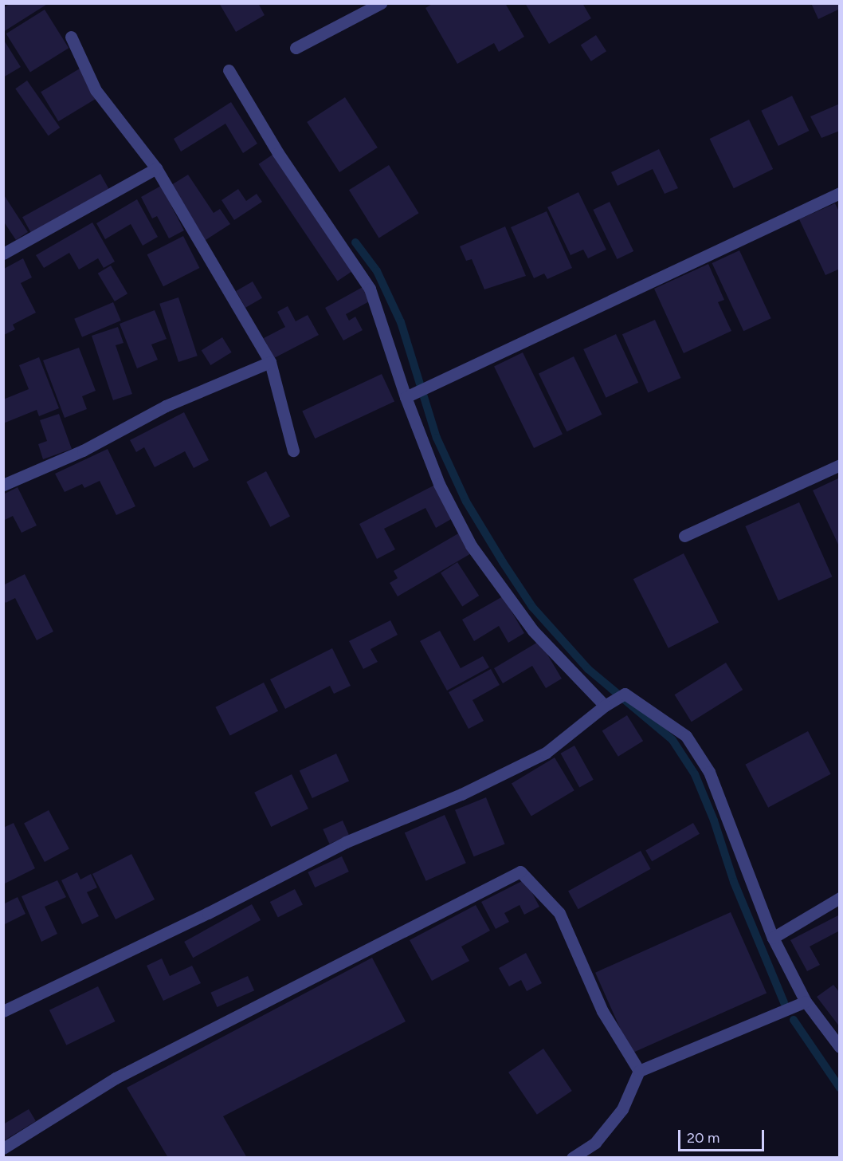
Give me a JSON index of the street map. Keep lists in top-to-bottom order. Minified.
{"scale_bar":"20 m"}
